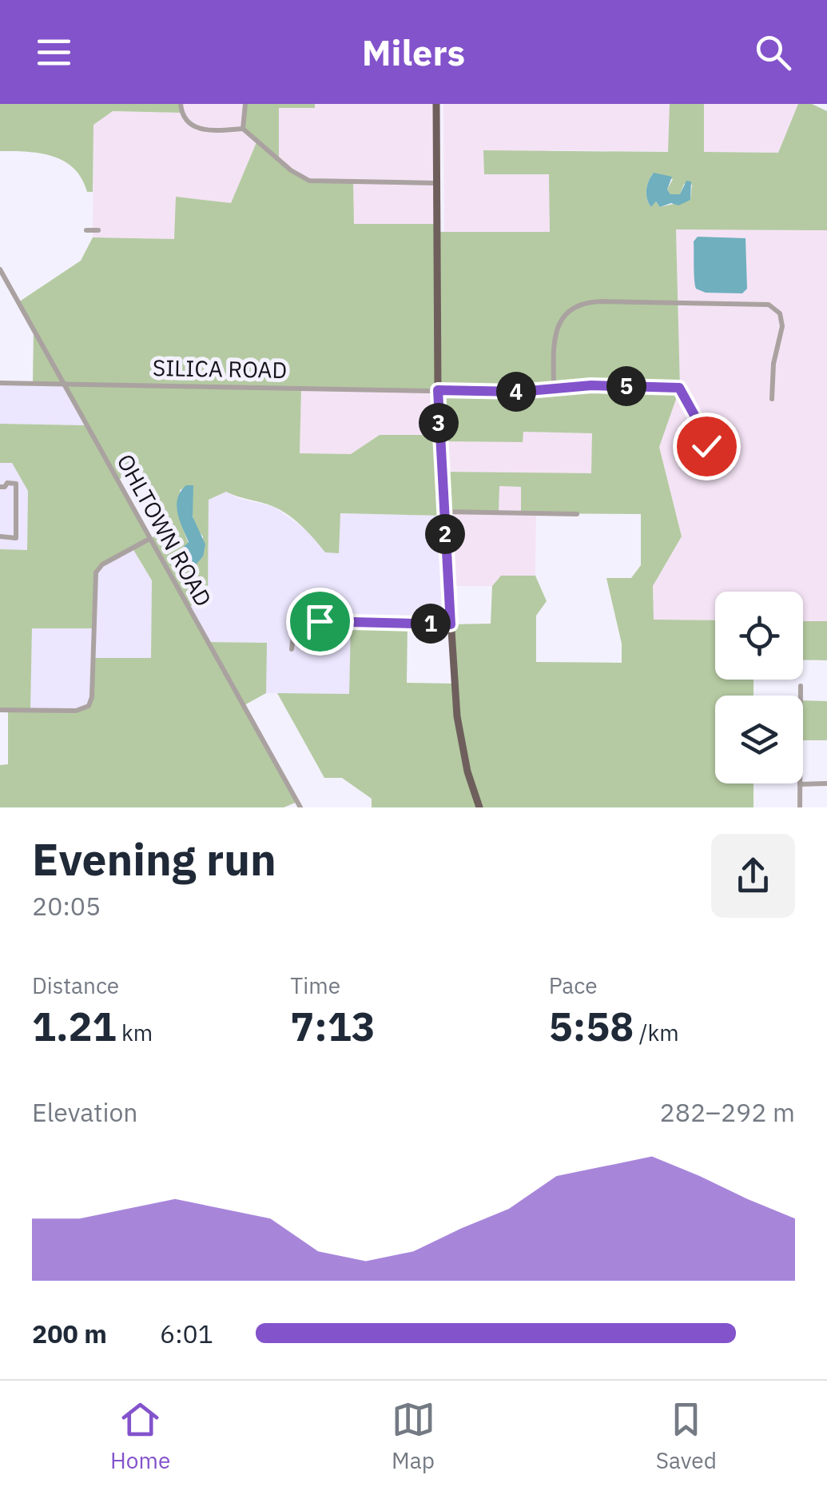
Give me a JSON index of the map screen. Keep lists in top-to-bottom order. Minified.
{"streets":{"street":["SILICA ROAD","OHLTOWN ROAD"]},"crossings":[["SILICA ROAD","OHLTOWN ROAD"]],"page":{"header":"Milers","pins":["5","4","3","2","1"],"heading":["Evening run","20:05"],"stats":[["Distance","1.21 km"],["Time","7:13"],["Pace","5:58 /km"]],"chart":["Elevation","282–292 m"],"list":[{"name":"200 m","note":"6:01"}],"tabs":["Home","Map","Saved"]}}
